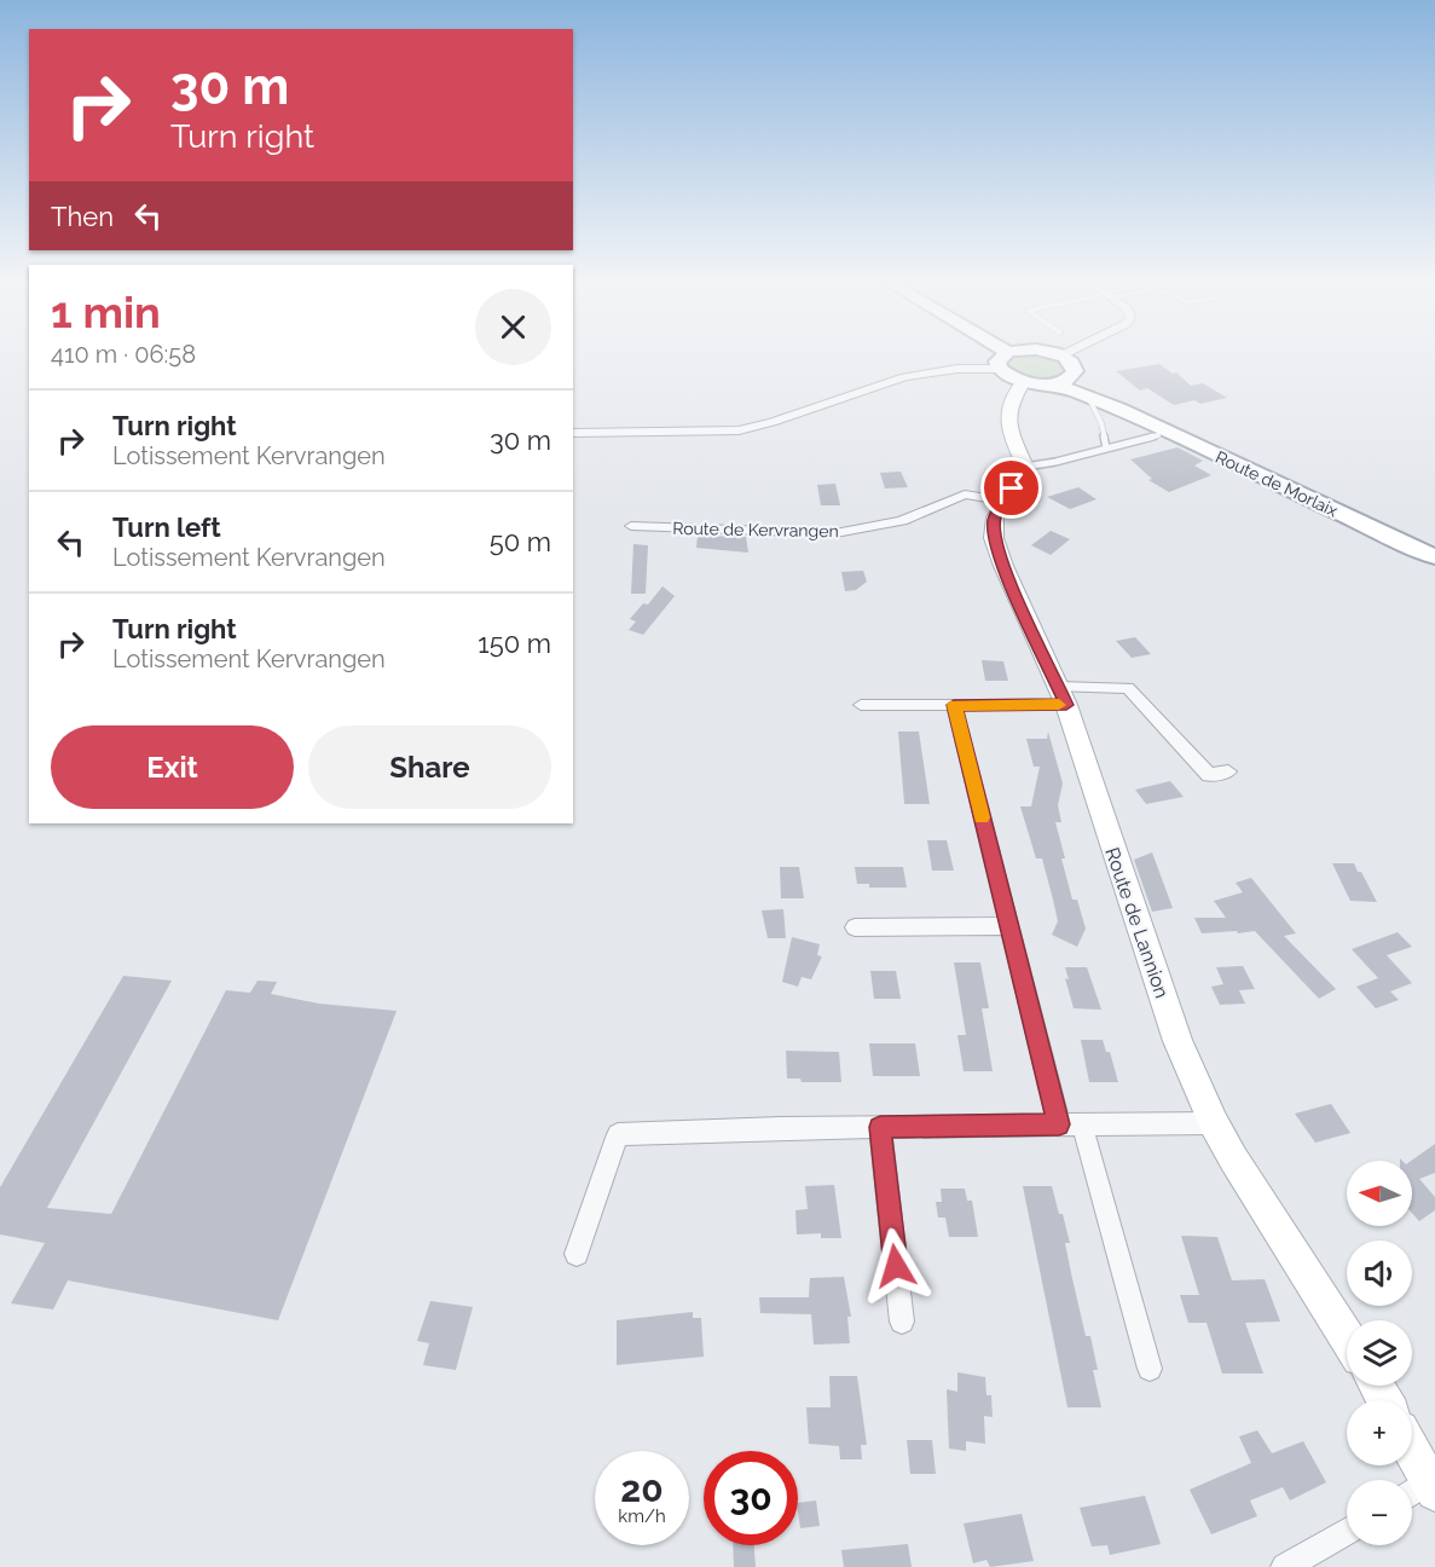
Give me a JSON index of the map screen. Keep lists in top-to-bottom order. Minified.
{"streets":{"main road":["Route de Morlaix"],"street":["Route de Kervrangen","Route de Lannion"]},"crossings":[["Route de Morlaix","Route de Lannion"],["Route de Kervrangen","Route de Lannion"]],"north":"left","page":{"turn":["30 m","Turn right"],"then":"Then","heading":["1 min","410 m · 06:58"],"list":[{"name":"Turn right","note":"Lotissement Kervrangen","value":"30 m"},{"name":"Turn left","note":"Lotissement Kervrangen","value":"50 m"},{"name":"Turn right","note":"Lotissement Kervrangen","value":"150 m"}],"buttons":["Exit","Share"],"map_buttons":["+","−"],"speed":"20 km/h","limit":"30"}}
